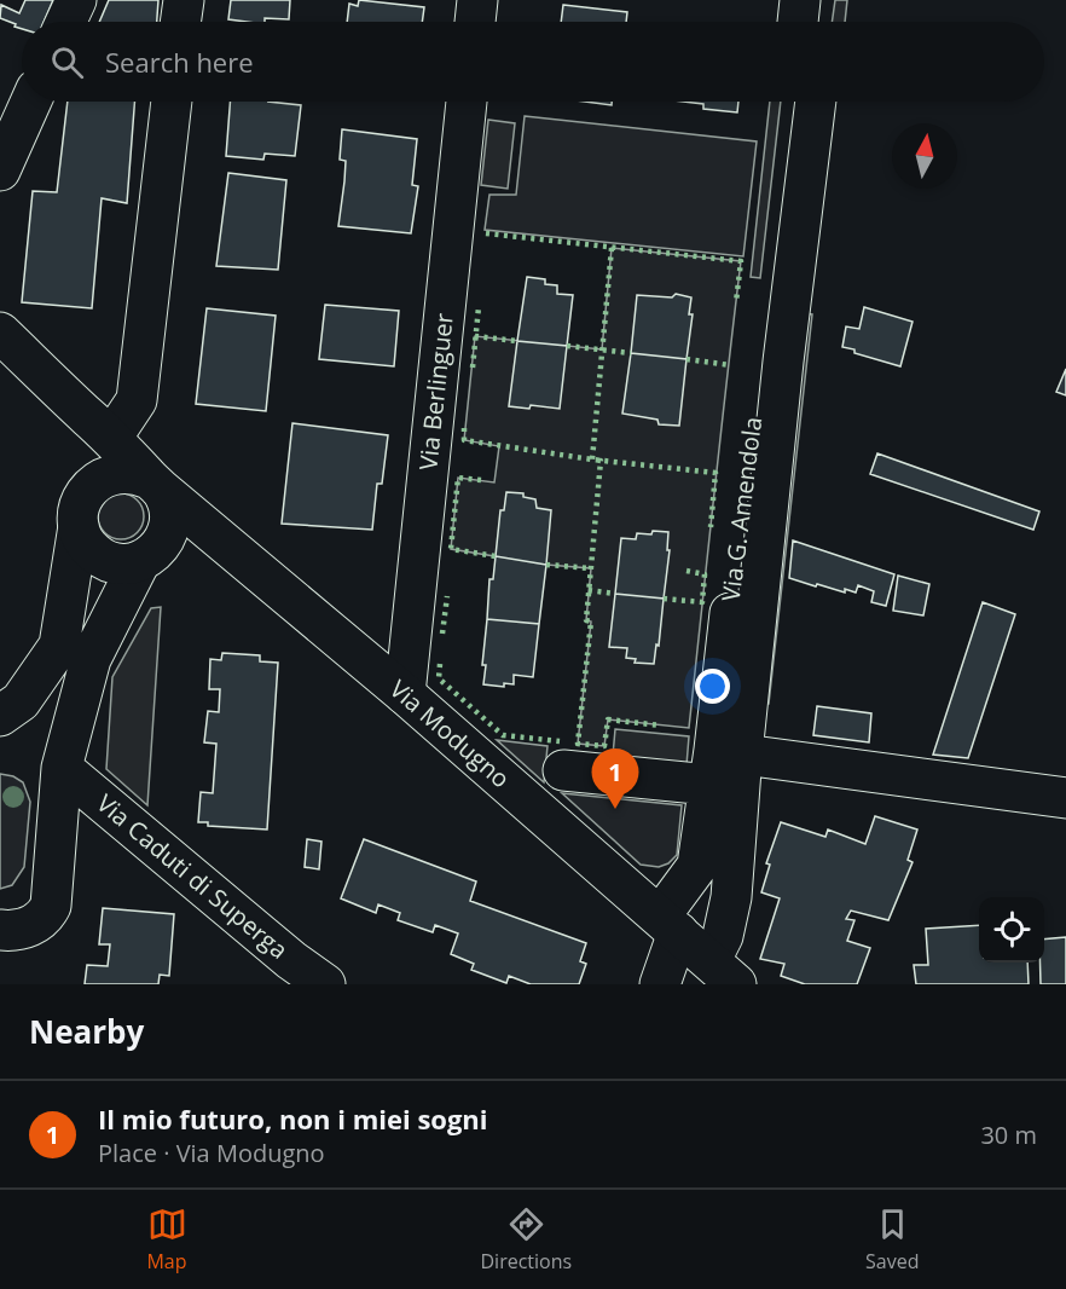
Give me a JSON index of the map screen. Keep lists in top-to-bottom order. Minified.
{"streets":{"street":["Via Berlinguer","Via Modugno","Via Caduti di Superga"]},"crossings":[["Via Berlinguer","Via Modugno"]],"north":"top","page":{"search":"Search here","pins":"1","heading":"Nearby","list":[{"mark":"1","name":"Il mio futuro, non i miei sogni","note":"Place · Via Modugno","value":"30 m"}],"nav":["Map","Directions","Saved"]}}
